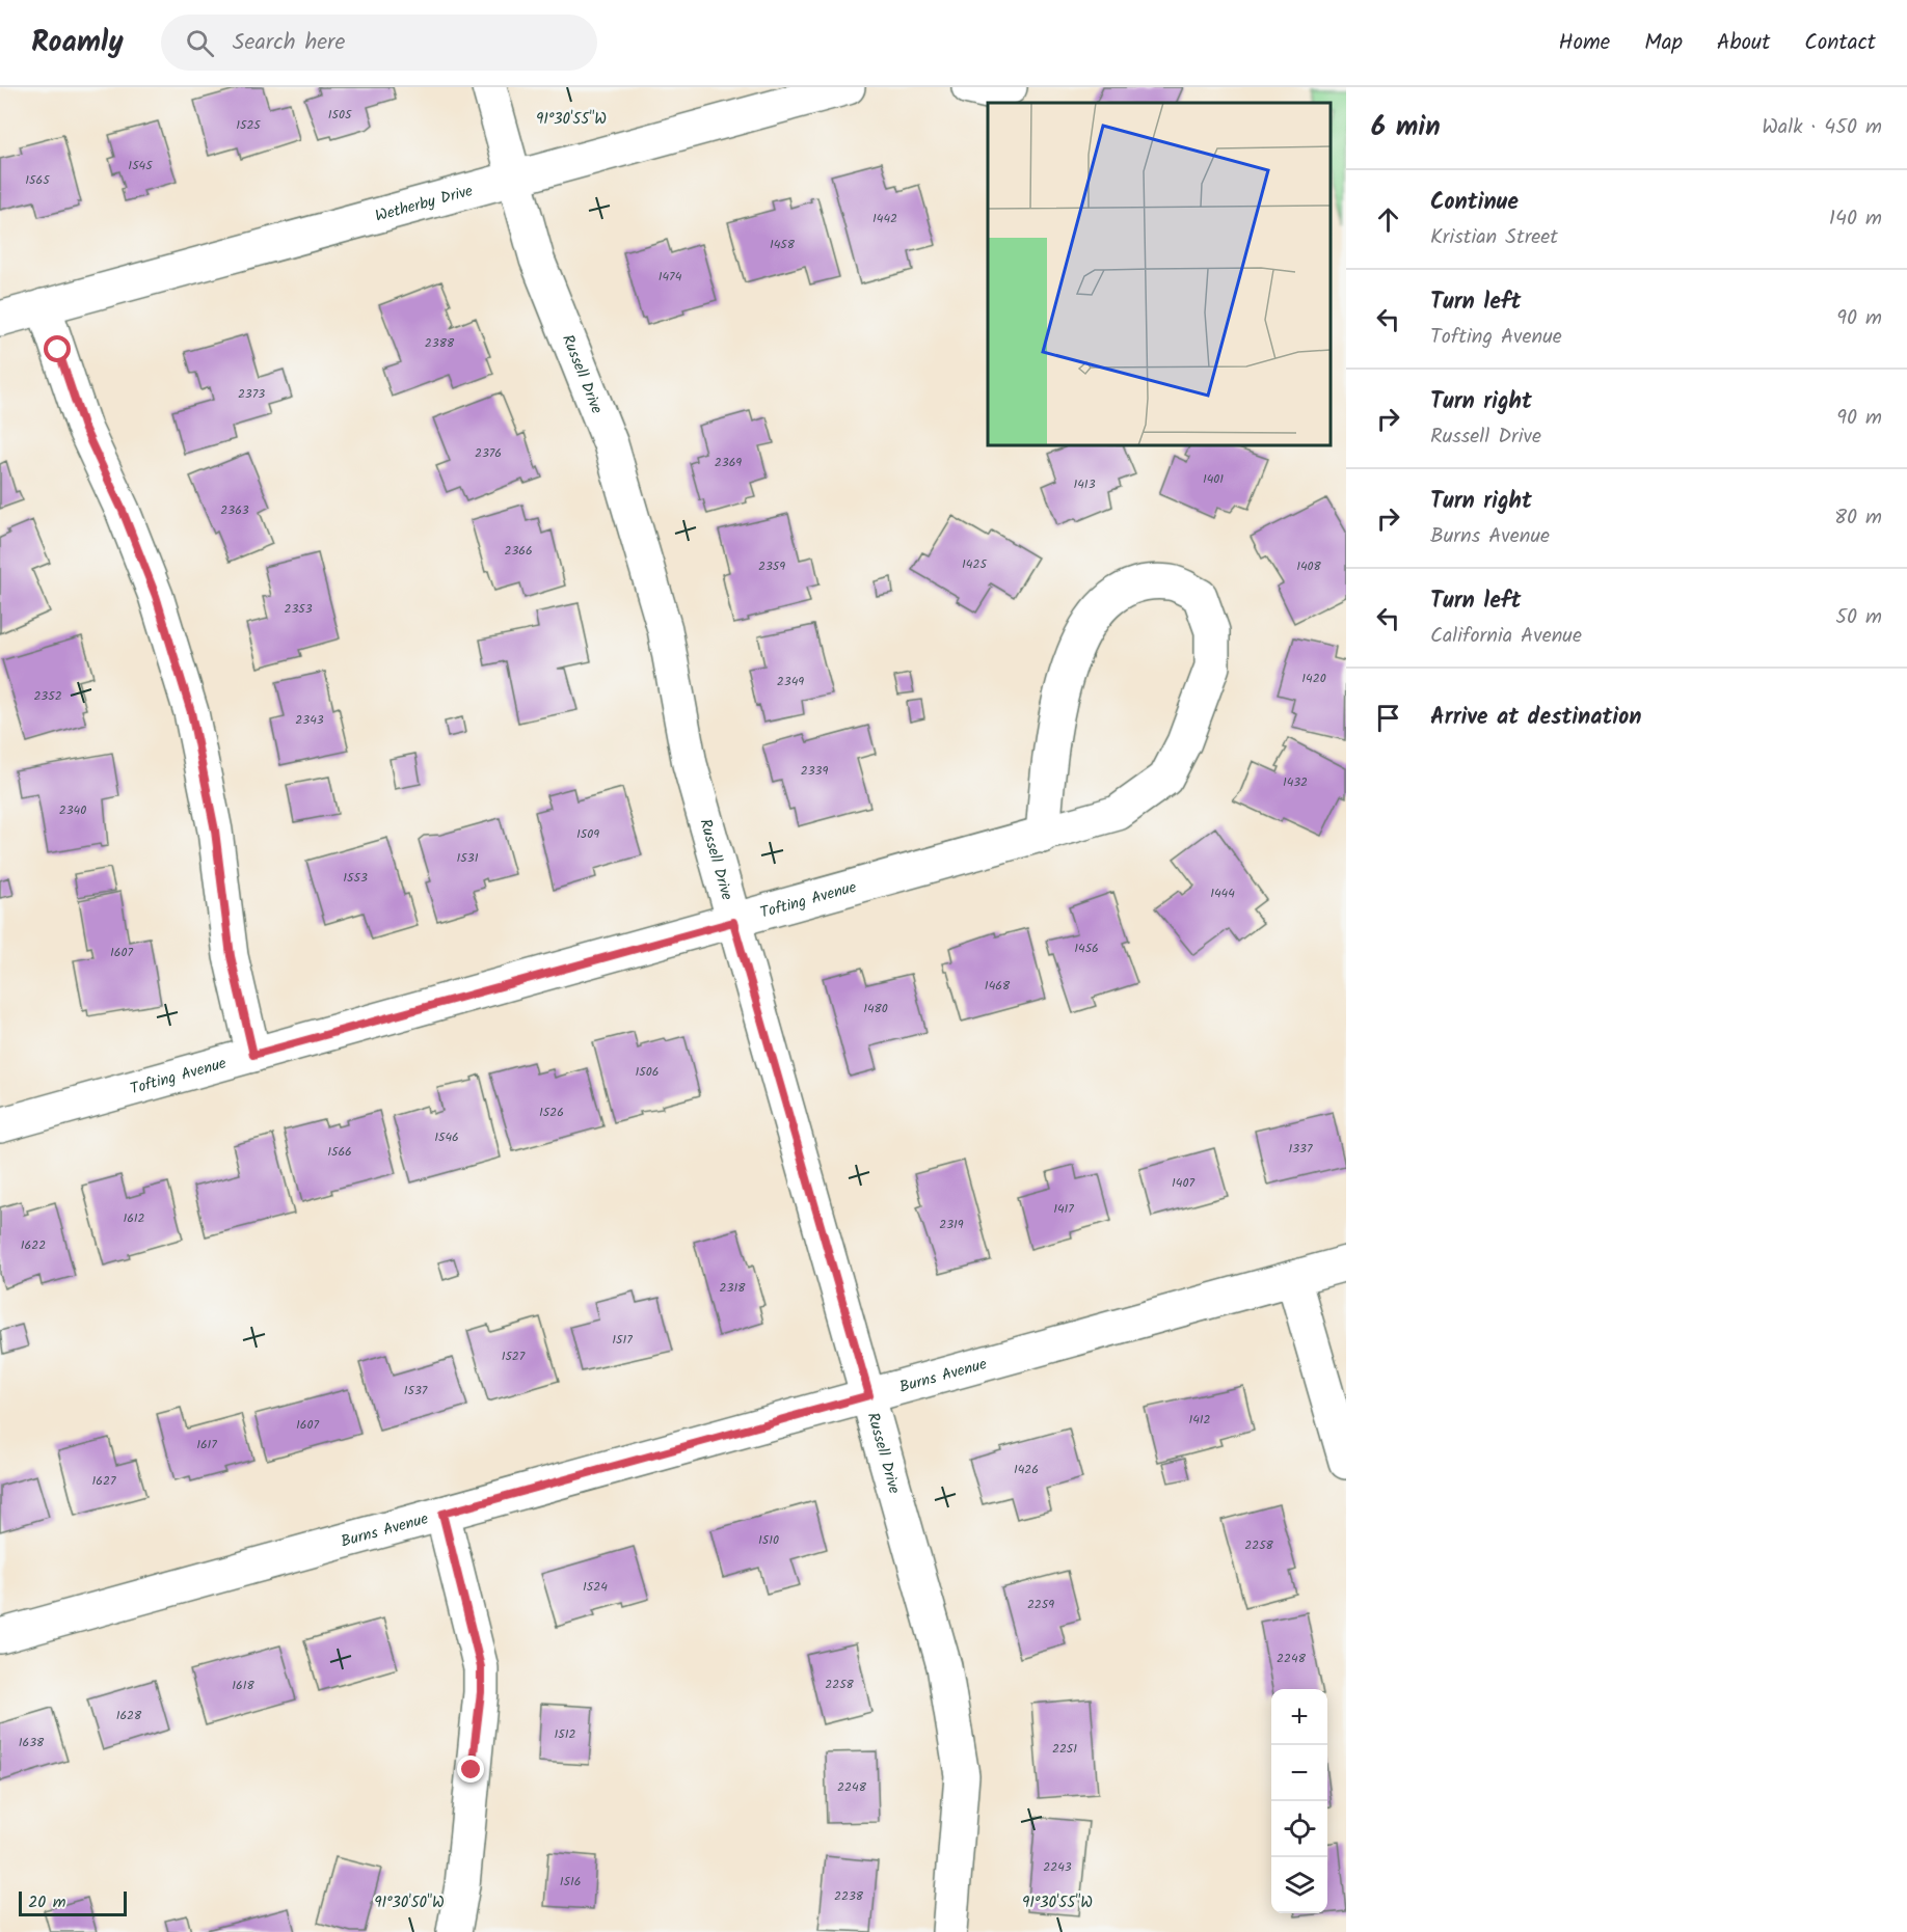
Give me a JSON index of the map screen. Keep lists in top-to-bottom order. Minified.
{"streets":{"street":["Wetherby Drive","Russell Drive","Tofting Avenue","Burns Avenue"]},"crossings":[["Wetherby Drive","Russell Drive"],["Russell Drive","Tofting Avenue"],["Russell Drive","Burns Avenue"]],"house_numbers":["1505","1525","1545","1565","1442","1458","1474","2388","2373","2376","2369","1401","1413","2363","2366","1425","2359","1408","2353","1420","2349","2352","2343","2339","1432","2340","1509","1531","1553","1444","1456","1607","1468","1480","1506","1526","1546","1337","1566","1407","1417","1612","2319","1622","2318","1517","1527","1537","1412","1607","1617","1426","1627","1510","2258","1524","2259","2248","2258","1618","1628","1512","1638","2251","2248","2243","1516","2238"],"scale_bar":"20 m","page":{"header":"Roamly","search":"Search here","nav":["Home","Map","About","Contact"],"heading":["6 min","Walk · 450 m"],"list":[["Continue","Kristian Street","140 m"],["Turn left","Tofting Avenue","90 m"],["Turn right","Russell Drive","90 m"],["Turn right","Burns Avenue","80 m"],["Turn left","California Avenue","50 m"],"Arrive at destination"],"map_buttons":["+","−"],"scale":"20 m"},"coordinates":["91°30'55\"W","91°30'50\"W"]}
